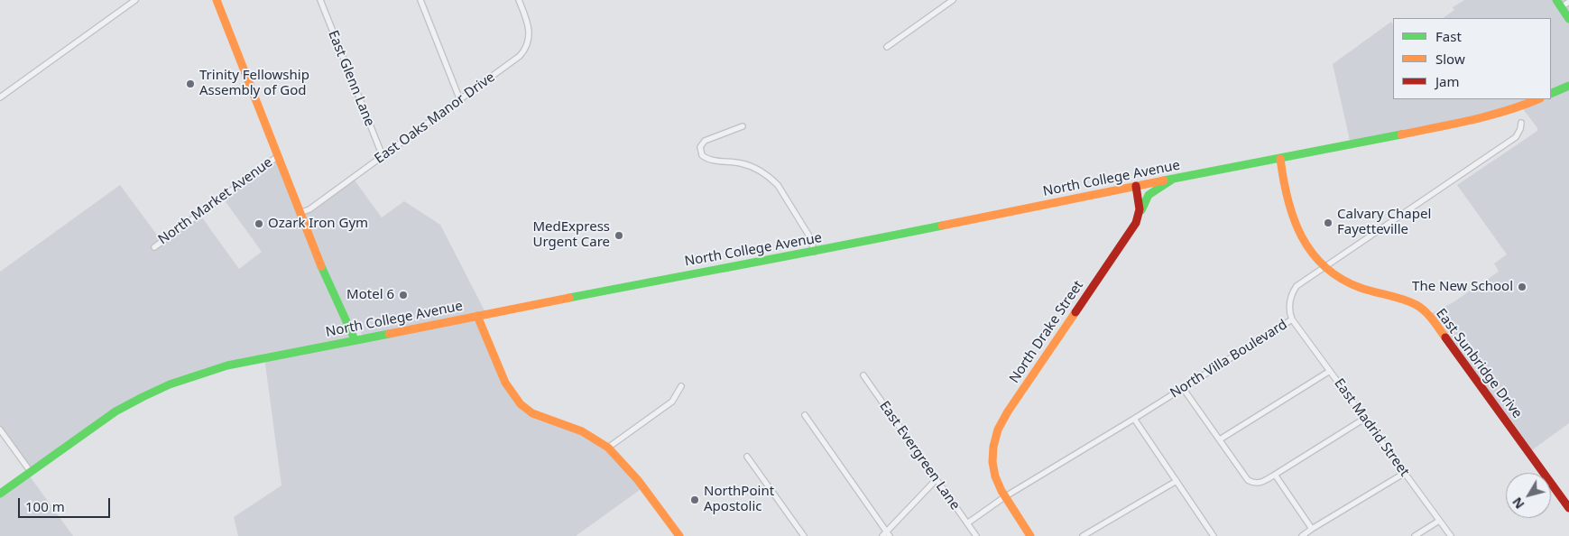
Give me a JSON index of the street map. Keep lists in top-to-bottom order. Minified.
{"streets":{"street":["East Glenn Lane","East Oaks Manor Drive","North College Avenue","North Market Avenue","North Drake Street","North Villa Boulevard","East Sunbridge Drive","East Madrid Street","East Evergreen Lane"]},"crossings":[["East Glenn Lane","East Oaks Manor Drive"],["North College Avenue","North Drake Street"],["North College Avenue","East Sunbridge Drive"],["North Drake Street","North Villa Boulevard"],["North Villa Boulevard","East Sunbridge Drive"],["North Villa Boulevard","East Madrid Street"],["North Villa Boulevard","East Evergreen Lane"]],"places":["Trinity Fellowship Assembly of God","Calvary Chapel Fayetteville","Ozark Iron Gym","MedExpress Urgent Care","The New School","Motel 6","NorthPoint Apostolic"],"legend":["Fast","Slow","Jam"],"scale_bar":"100 m","north":"bottom left"}
